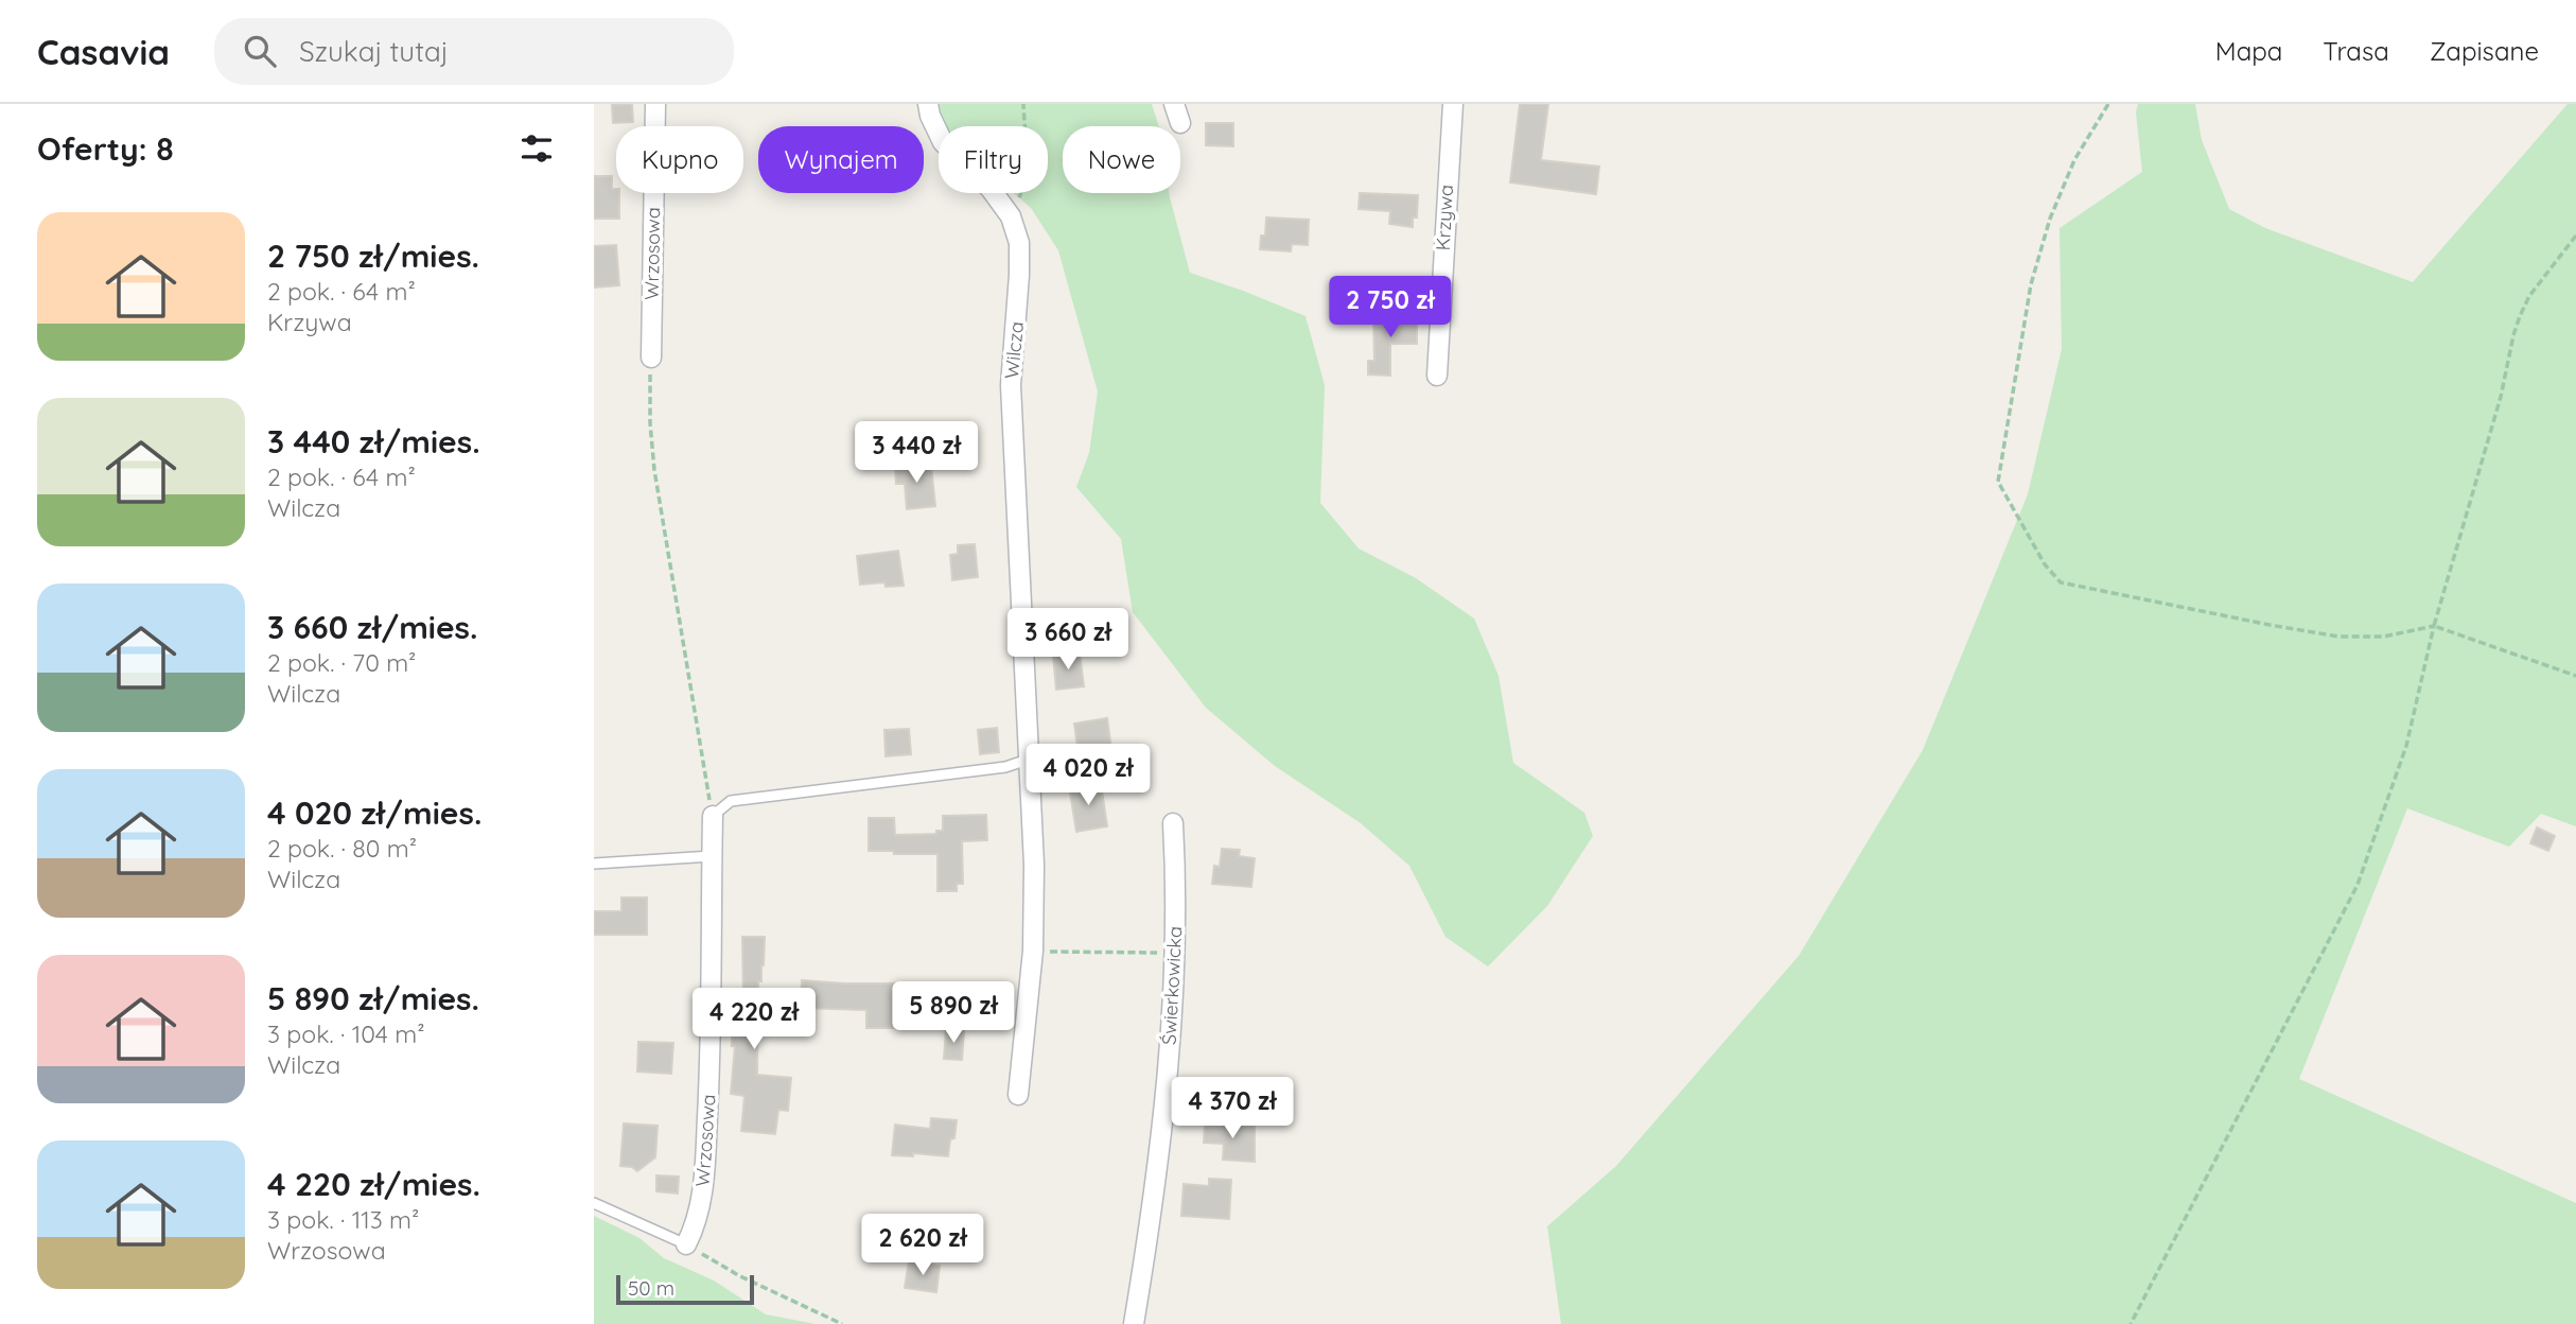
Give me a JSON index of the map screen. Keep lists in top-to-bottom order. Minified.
{"streets":{"street":["Krzywa","Wrzosowa","Wilcza","Świerkowicka"]},"scale_bar":"50 m","page":{"header":"Casavia","search":"Szukaj tutaj","nav":["Mapa","Trasa","Zapisane"],"heading":"Oferty: 8","chip":["Kupno","Wynajem","Filtry","Nowe"],"list":[{"name":"2 750 zł/mies.","note":"2 pok. · 64 m² · Krzywa"},{"name":"3 440 zł/mies.","note":"2 pok. · 64 m² · Wilcza"},{"name":"3 660 zł/mies.","note":"2 pok. · 70 m² · Wilcza"},{"name":"4 020 zł/mies.","note":"2 pok. · 80 m² · Wilcza"},{"name":"5 890 zł/mies.","note":"3 pok. · 104 m² · Wilcza"},{"name":"4 220 zł/mies.","note":"3 pok. · 113 m² · Wrzosowa"}],"price":["2 750 zł","3 440 zł","3 660 zł","4 020 zł","5 890 zł","4 220 zł","4 370 zł","2 620 zł"],"scale":"50 m"}}
